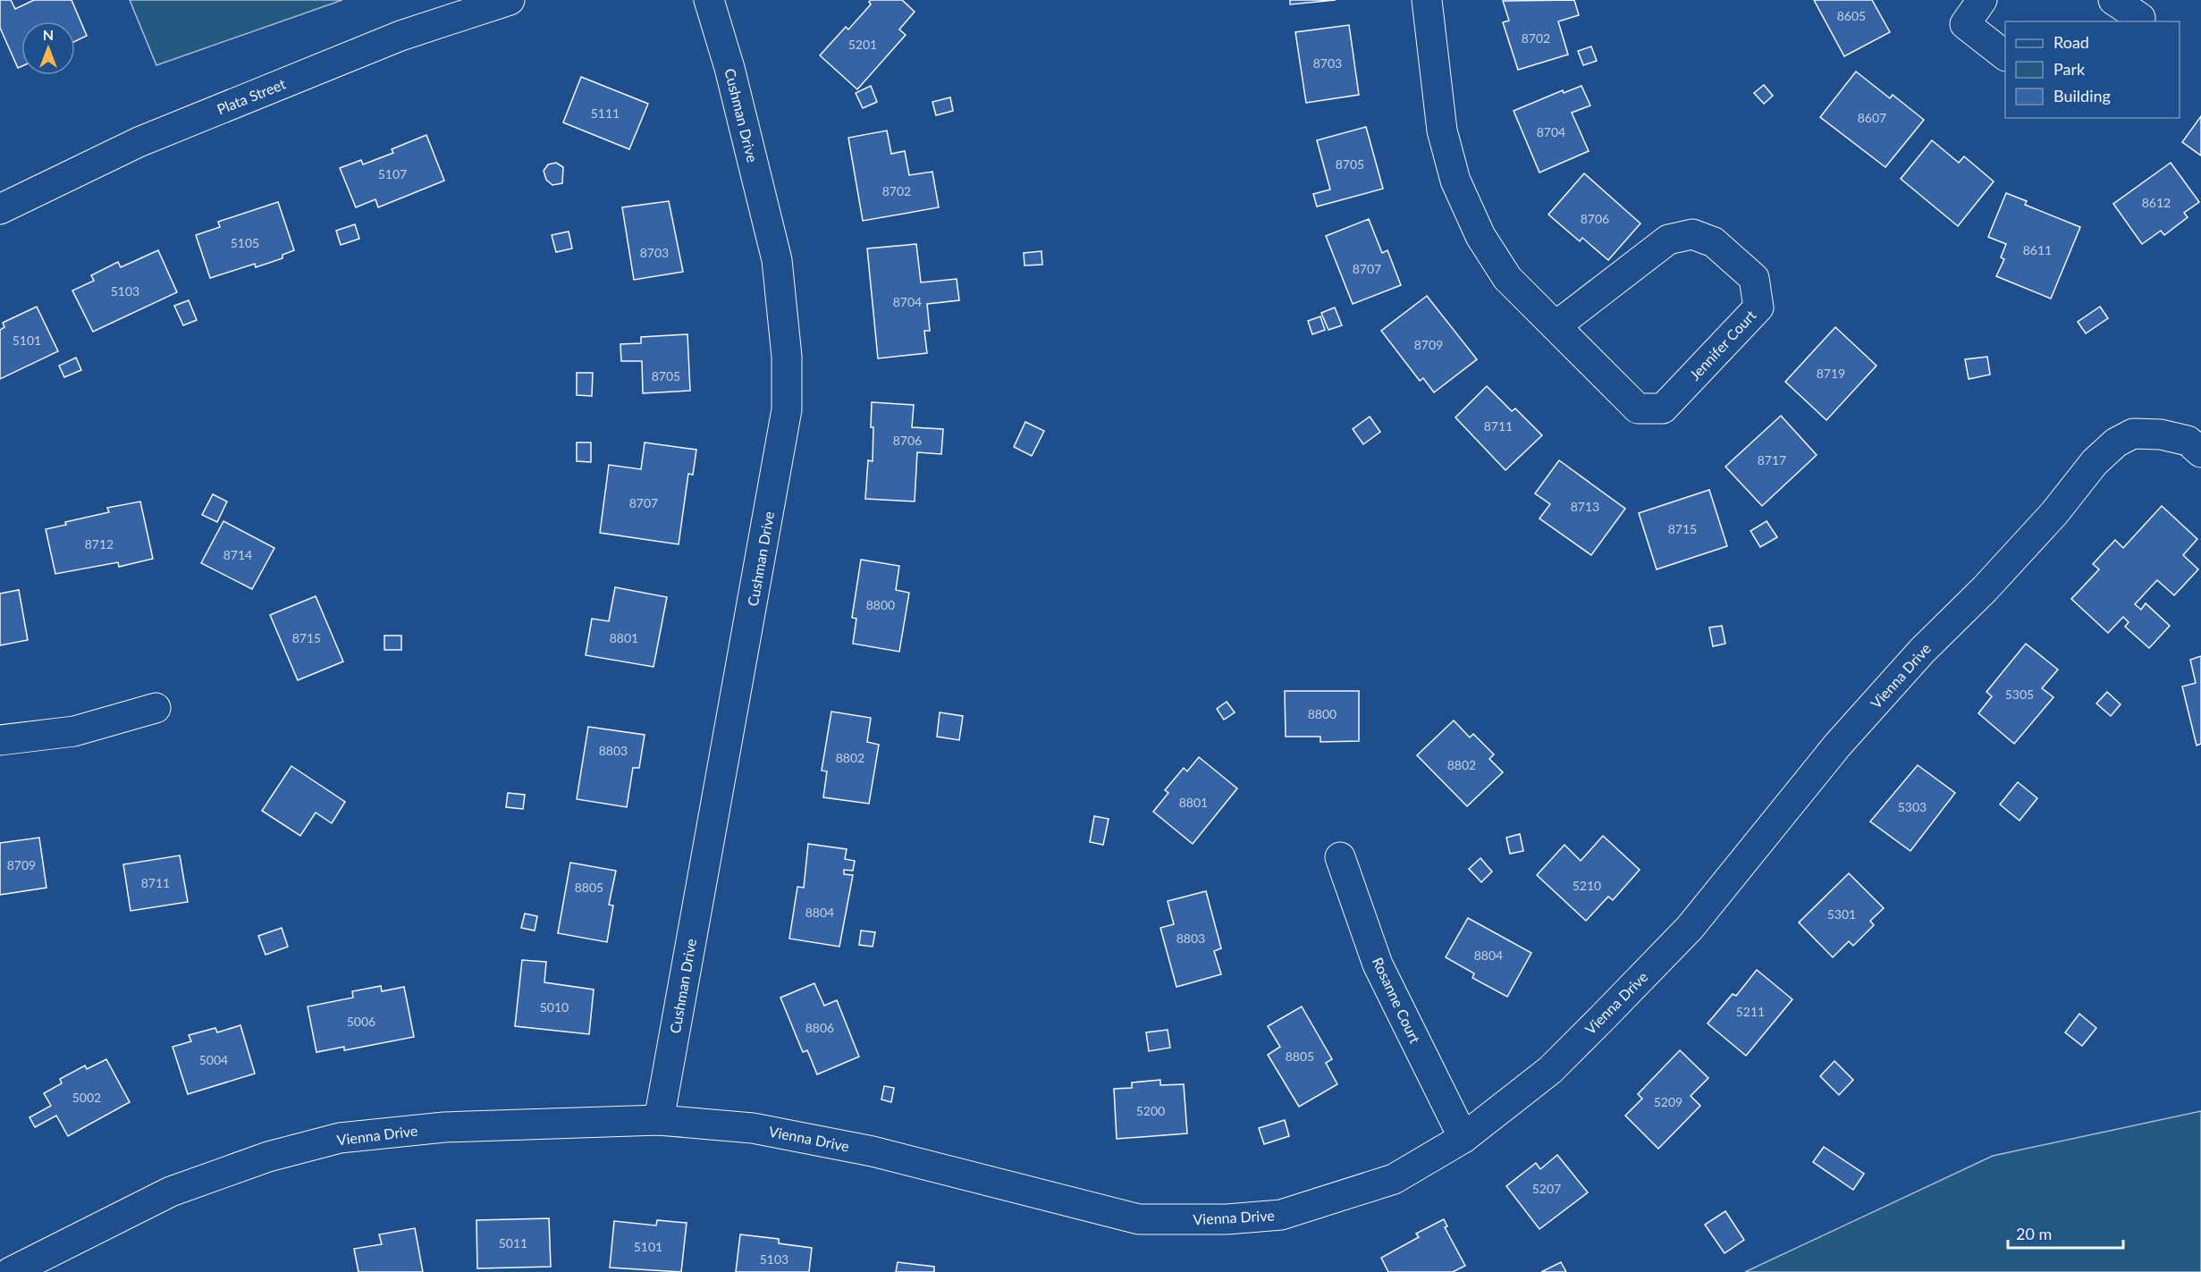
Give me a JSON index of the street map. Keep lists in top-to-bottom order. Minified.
{"streets":{"street":["Plata Street","Cushman Drive","Jennifer Court","Vienna Drive","Rosanne Court"]},"crossings":[["Cushman Drive","Vienna Drive"],["Vienna Drive","Rosanne Court"]],"house_numbers":["8605","8702","5201","8703","5111","8607","8704","8705","5107","8702","8612","8706","5105","8611","8703","8707","5103","8704","5101","8709","8719","8705","8711","8706","8717","8707","8713","8715","8712","8714","8800","8715","8801","5305","8800","8803","8802","8802","8801","5303","8709","8711","5210","8805","8804","5301","8803","8804","5010","5211","5006","8806","8805","5004","5002","5209","5200","5207","5011","5101","5103"],"legend":["Road","Park","Building"],"scale_bar":"20 m","north":"top"}
